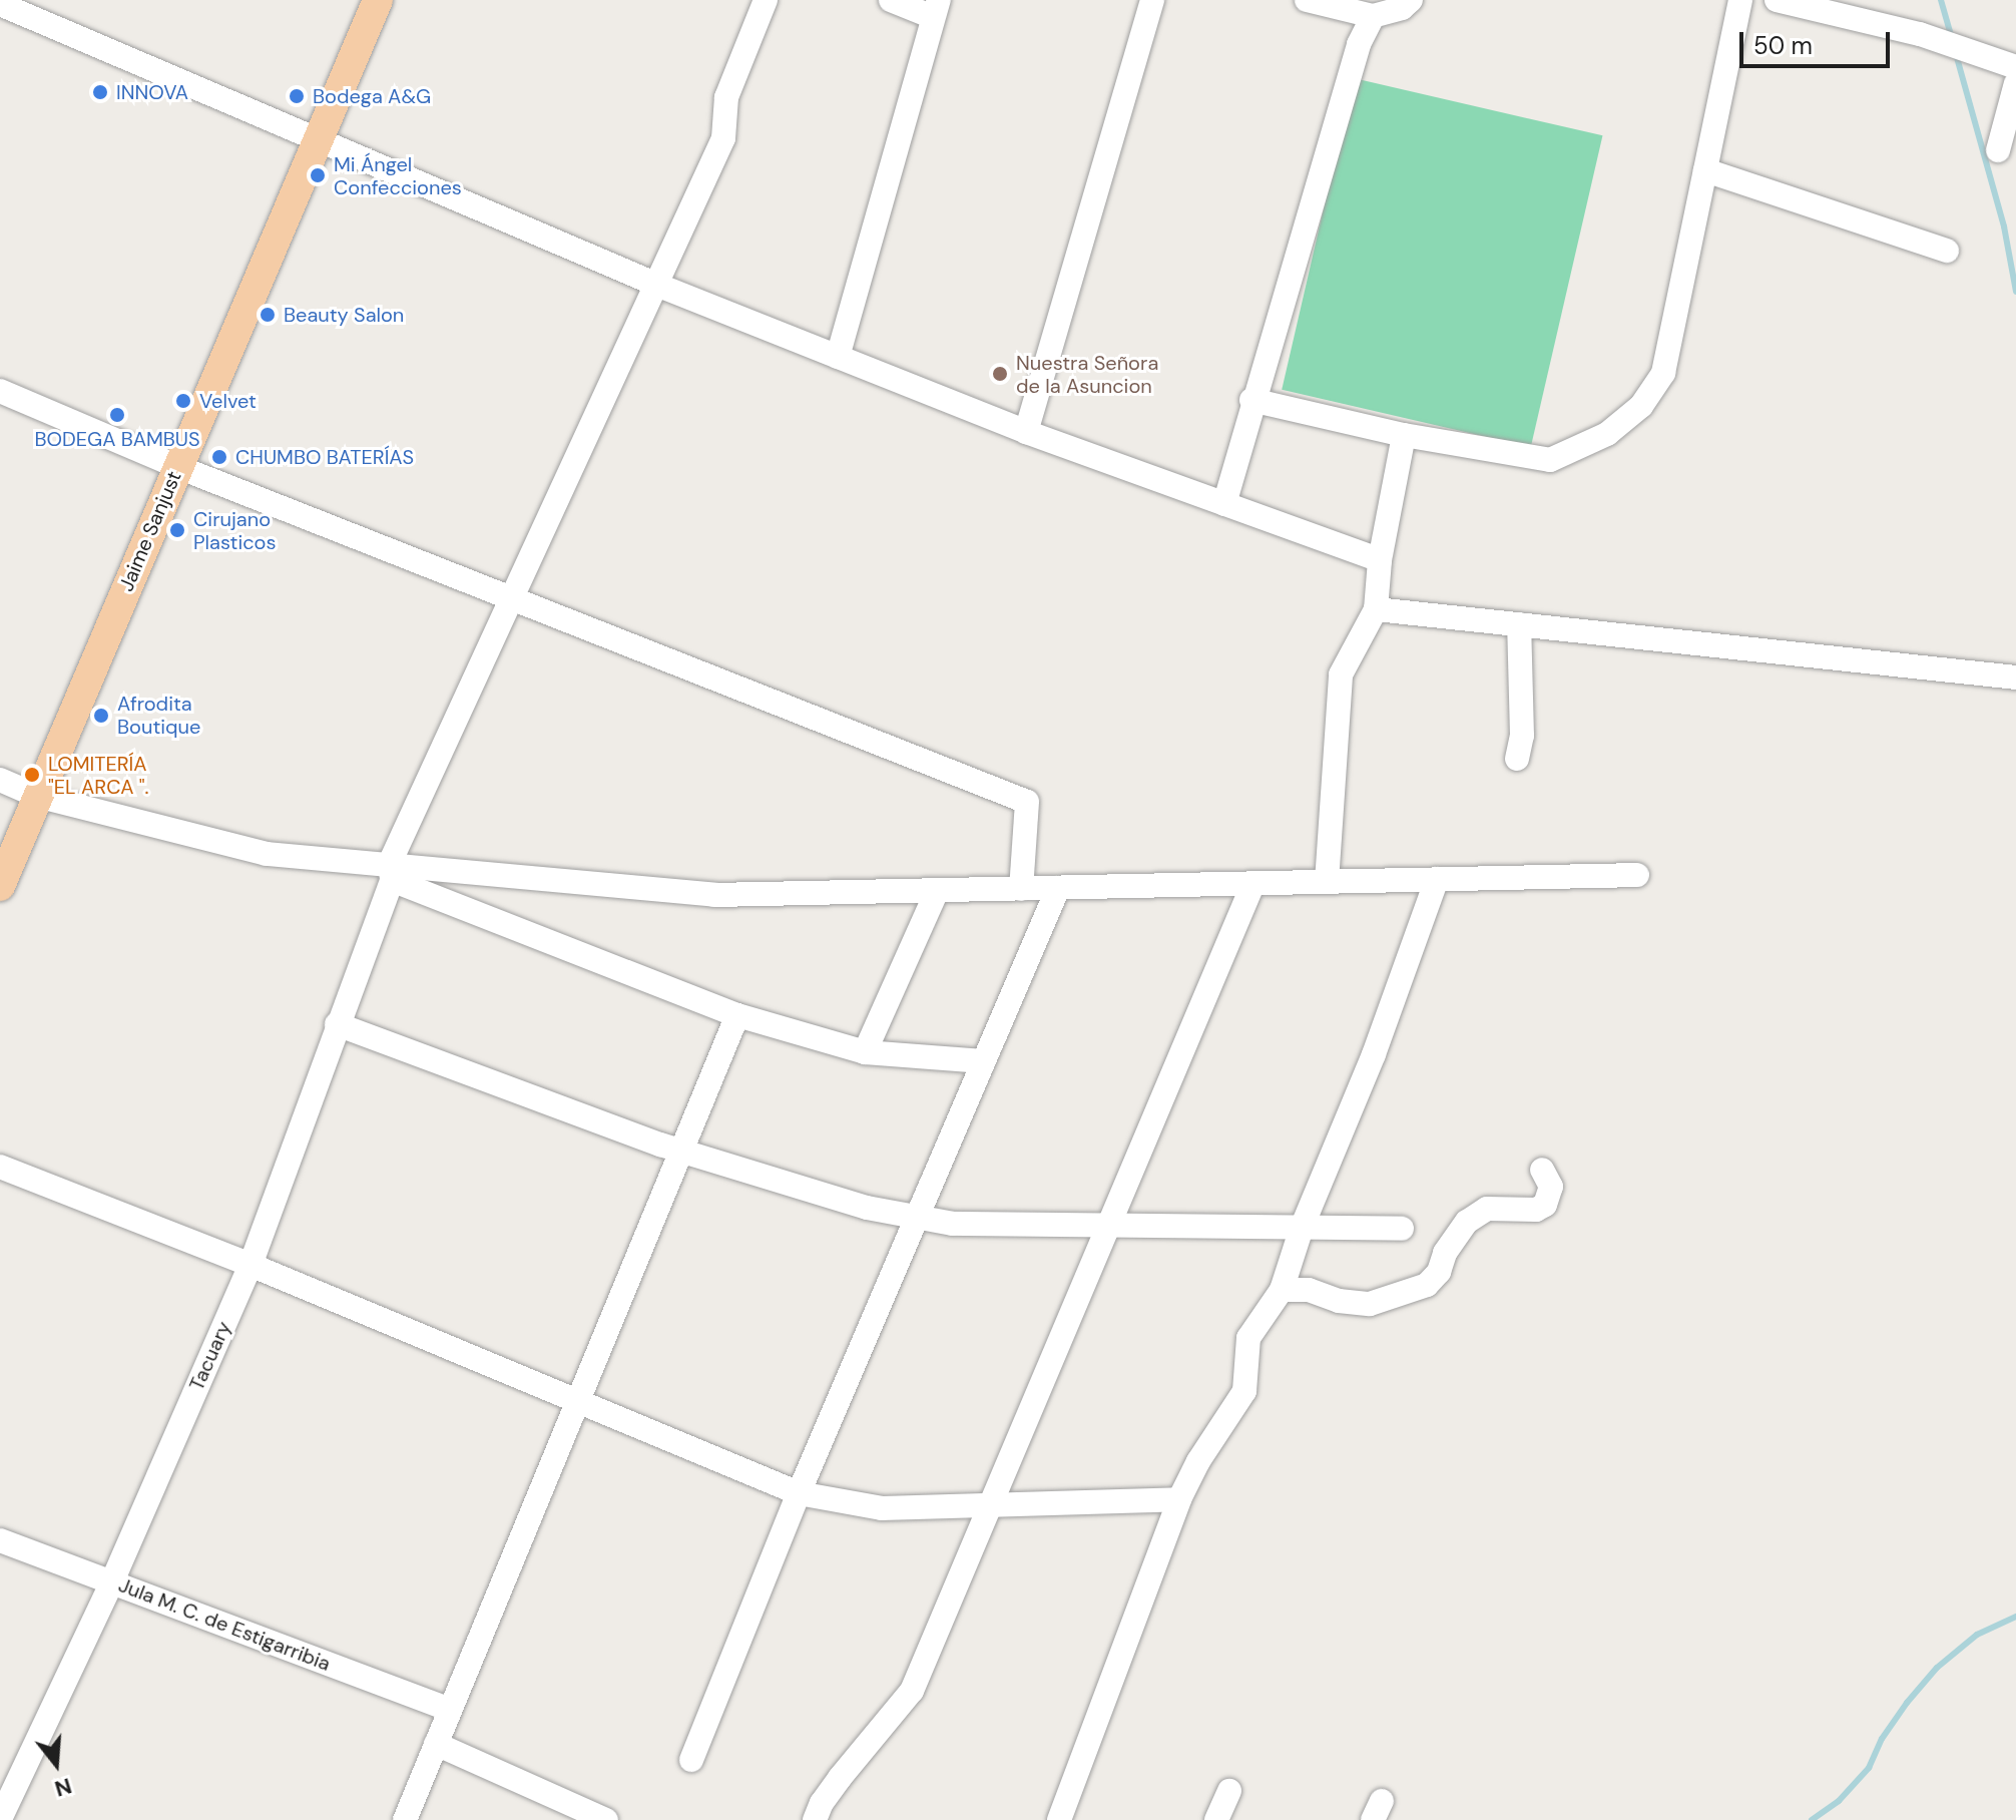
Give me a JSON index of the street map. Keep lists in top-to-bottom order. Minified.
{"streets":{"main road":["Jaime Sanjust"],"street":["Tacuary","Jula M. C. de Estigarribia"]},"crossings":[["Tacuary","Jula M. C. de Estigarribia"]],"places":["INNOVA","Bodega A&G","Mi Ángel Confecciones","Beauty Salon","Nuestra Señora de la Asuncion","Velvet","BODEGA BAMBUS","CHUMBO BATERÍAS","Cirujano Plasticos","Afrodita Boutique","LOMITERÍA \"EL ARCA \"."],"scale_bar":"50 m","north":"bottom"}
